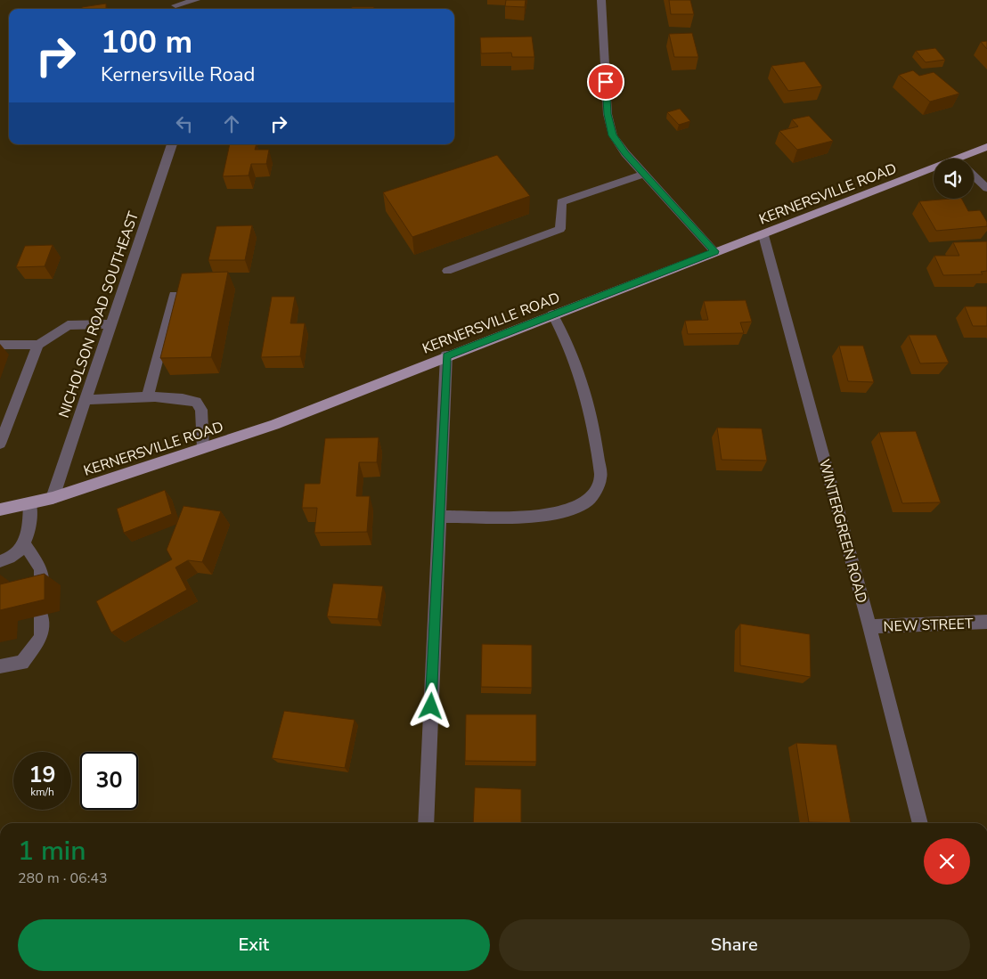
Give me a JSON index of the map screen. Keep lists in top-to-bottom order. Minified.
{"streets":{"main road":["KERNERSVILLE ROAD"],"street":["NICHOLSON ROAD SOUTHEAST","WINTERGREEN ROAD","NEW STREET"]},"crossings":[["KERNERSVILLE ROAD","NICHOLSON ROAD SOUTHEAST"],["KERNERSVILLE ROAD","WINTERGREEN ROAD"],["WINTERGREEN ROAD","NEW STREET"]],"page":{"turn":["100 m","Kernersville Road"],"speed":"19 km/h","limit":"30","heading":["1 min","280 m · 06:43"],"buttons":["Exit","Share"]}}
